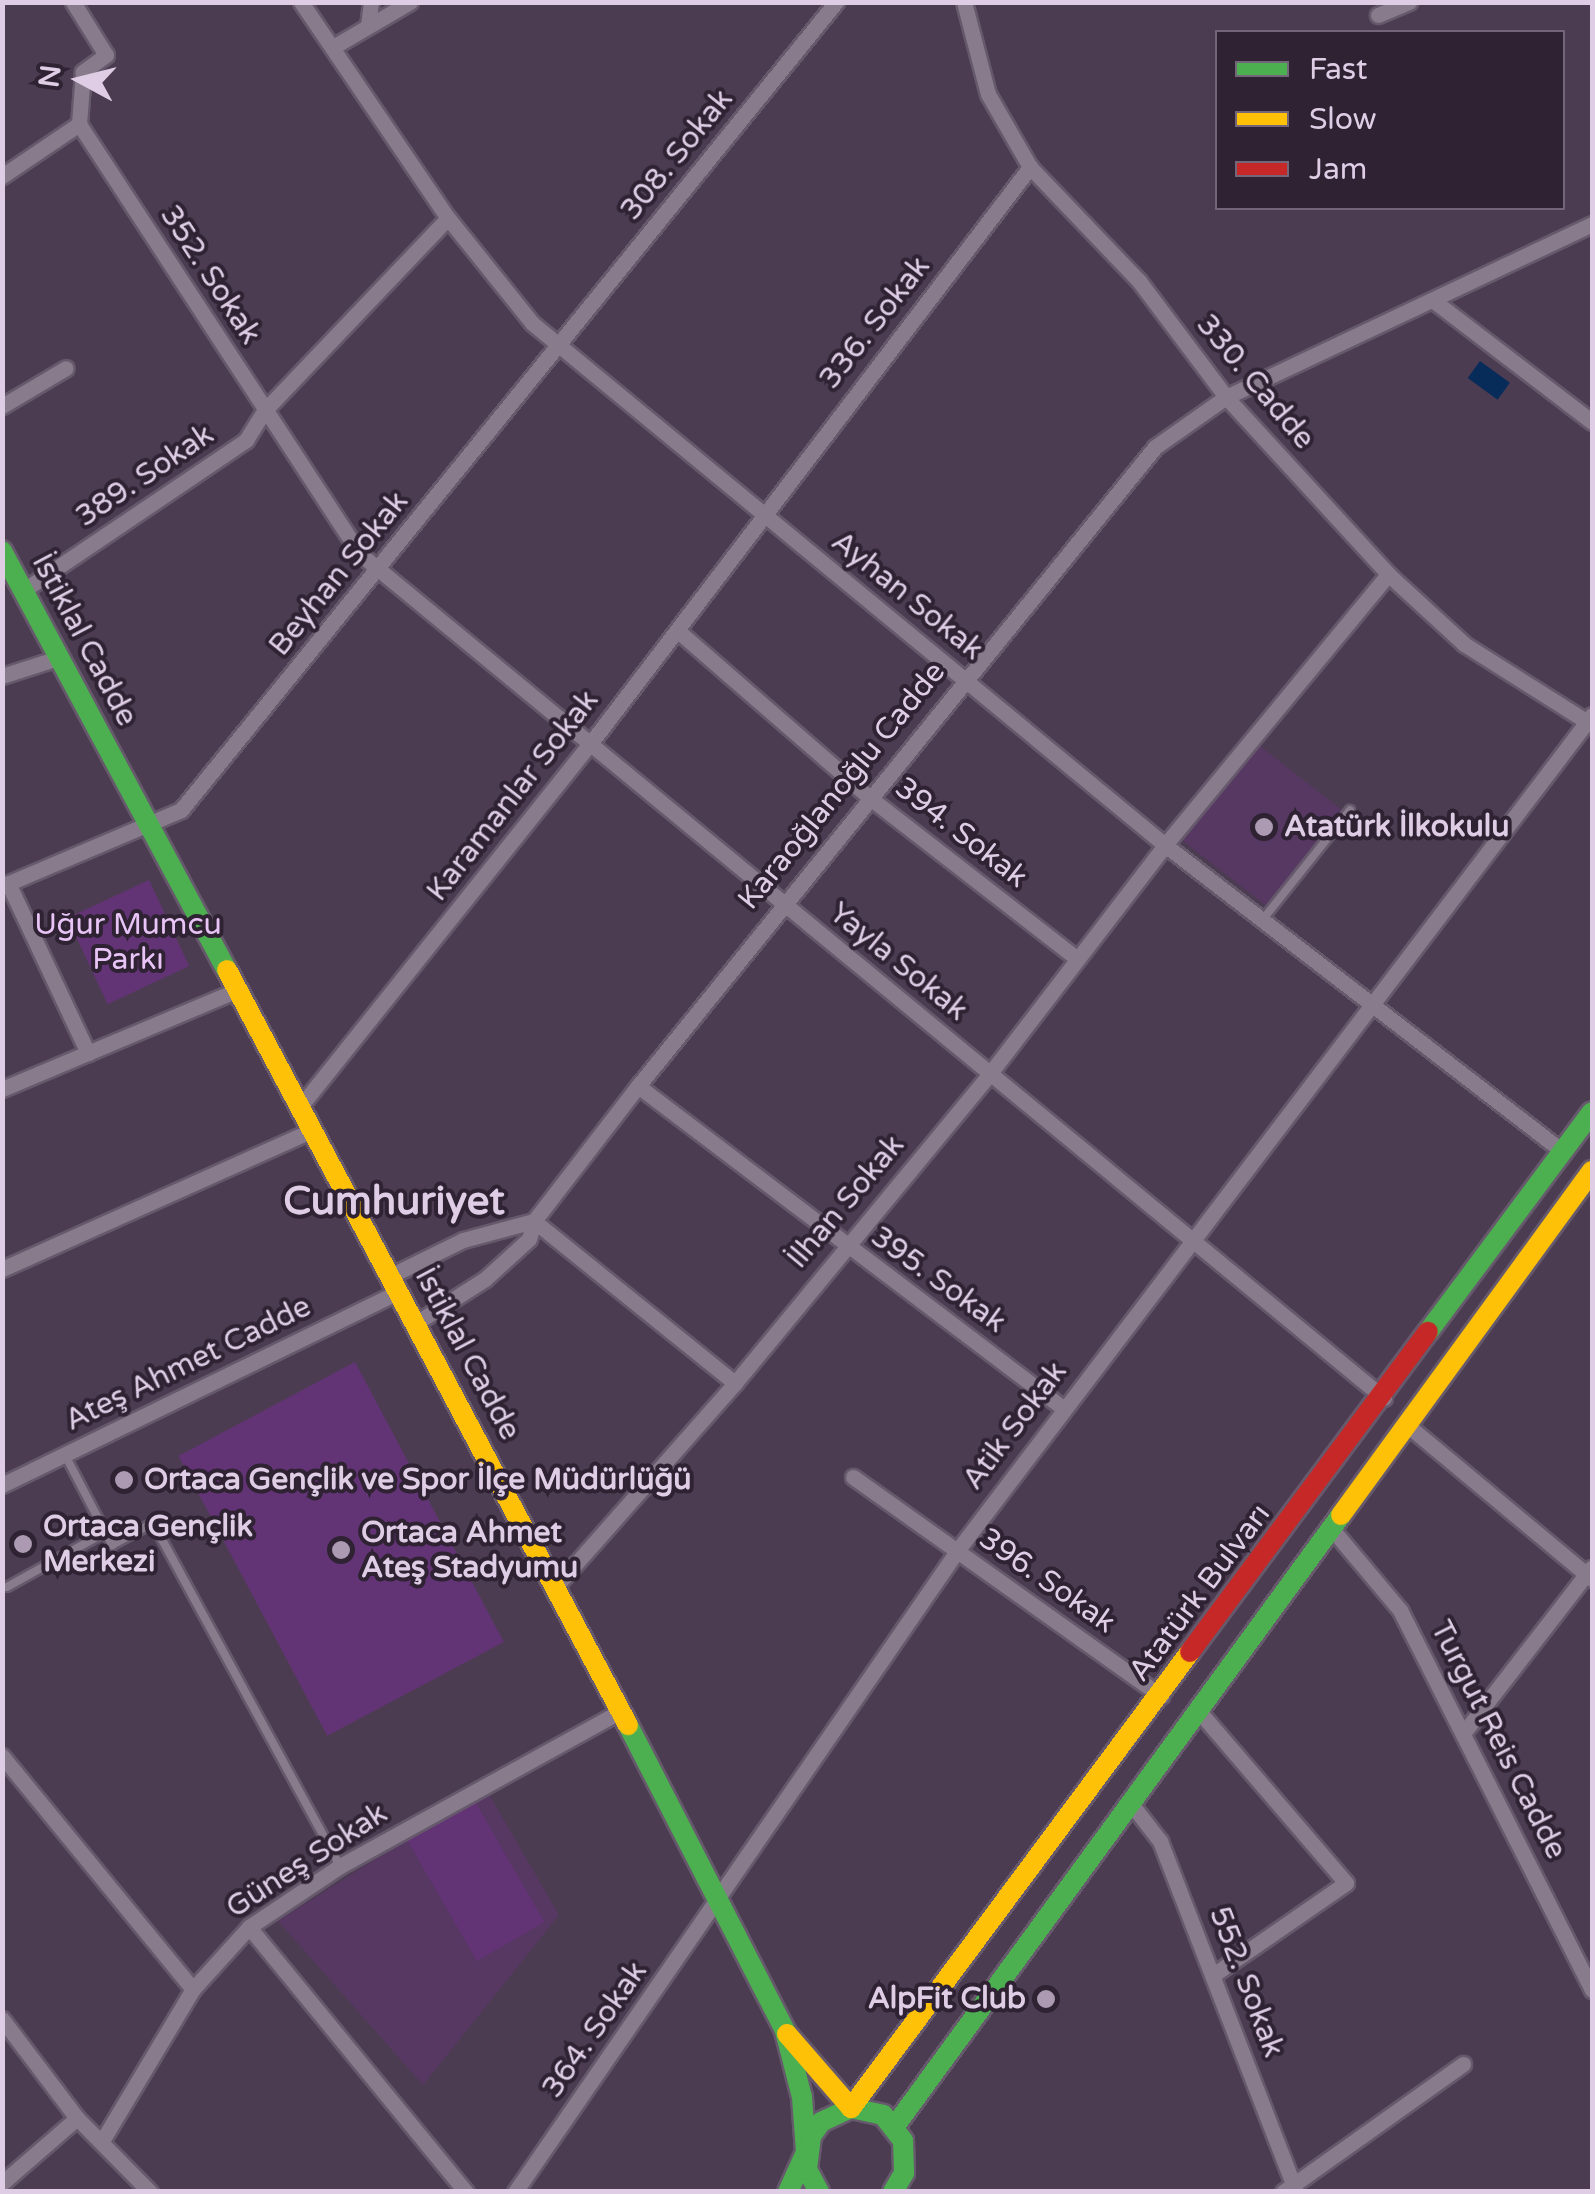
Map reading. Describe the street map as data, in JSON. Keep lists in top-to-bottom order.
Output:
{
  "streets": {
    "main road": ["İstiklal Cadde", "Atatürk Bulvarı"],
    "street": [
      "308. Sokak",
      "352. Sokak",
      "336. Sokak",
      "330. Cadde",
      "389. Sokak",
      "Beyhan Sokak",
      "Ayhan Sokak",
      "Karaoğlanoğlu Cadde",
      "Karamanlar Sokak",
      "394. Sokak",
      "Yayla Sokak",
      "İlhan Sokak",
      "395. Sokak",
      "Ateş Ahmet Cadde",
      "Atik Sokak",
      "396. Sokak",
      "Turgut Reis Cadde",
      "Güneş Sokak",
      "552. Sokak",
      "364. Sokak"
    ]
  },
  "crossings": [
    ["308. Sokak", "Beyhan Sokak"],
    ["308. Sokak", "Ayhan Sokak"],
    ["352. Sokak", "389. Sokak"],
    ["352. Sokak", "Beyhan Sokak"],
    ["352. Sokak", "Yayla Sokak"],
    ["336. Sokak", "330. Cadde"],
    ["336. Sokak", "Ayhan Sokak"],
    ["336. Sokak", "Karamanlar Sokak"],
    ["330. Cadde", "Karaoğlanoğlu Cadde"],
    ["330. Cadde", "İlhan Sokak"],
    ["330. Cadde", "Atik Sokak"],
    ["389. Sokak", "Ayhan Sokak"],
    ["389. Sokak", "İstiklal Cadde"],
    ["Beyhan Sokak", "Ayhan Sokak"],
    ["Beyhan Sokak", "İstiklal Cadde"],
    ["Beyhan Sokak", "Yayla Sokak"],
    ["Ayhan Sokak", "Karaoğlanoğlu Cadde"],
    ["Ayhan Sokak", "Karamanlar Sokak"],
    ["Ayhan Sokak", "İlhan Sokak"],
    ["Ayhan Sokak", "Atik Sokak"],
    ["Ayhan Sokak", "Atatürk Bulvarı"],
    ["İstiklal Cadde", "Karaoğlanoğlu Cadde"],
    ["İstiklal Cadde", "Karamanlar Sokak"],
    ["İstiklal Cadde", "İlhan Sokak"],
    ["İstiklal Cadde", "Ateş Ahmet Cadde"],
    ["İstiklal Cadde", "Atik Sokak"],
    ["İstiklal Cadde", "Güneş Sokak"],
    ["İstiklal Cadde", "364. Sokak"],
    ["Karaoğlanoğlu Cadde", "394. Sokak"],
    ["Karaoğlanoğlu Cadde", "Yayla Sokak"],
    ["Karaoğlanoğlu Cadde", "395. Sokak"],
    ["Karamanlar Sokak", "394. Sokak"],
    ["Karamanlar Sokak", "Yayla Sokak"],
    ["394. Sokak", "İlhan Sokak"],
    ["Yayla Sokak", "İlhan Sokak"],
    ["Yayla Sokak", "Atik Sokak"],
    ["Yayla Sokak", "Atatürk Bulvarı"],
    ["İlhan Sokak", "395. Sokak"],
    ["395. Sokak", "Atik Sokak"],
    ["Atik Sokak", "396. Sokak"],
    ["Atik Sokak", "364. Sokak"],
    ["396. Sokak", "Atatürk Bulvarı"]
  ],
  "districts": ["Cumhuriyet"],
  "parks": ["Uğur Mumcu Parkı"],
  "places": [
    "Atatürk İlkokulu",
    "Ortaca Gençlik ve Spor İlçe Müdürlüğü",
    "Ortaca Gençlik Merkezi",
    "Ortaca Ahmet Ateş Stadyumu",
    "AlpFit Club"
  ],
  "legend": ["Fast", "Slow", "Jam"],
  "north": "left"
}
